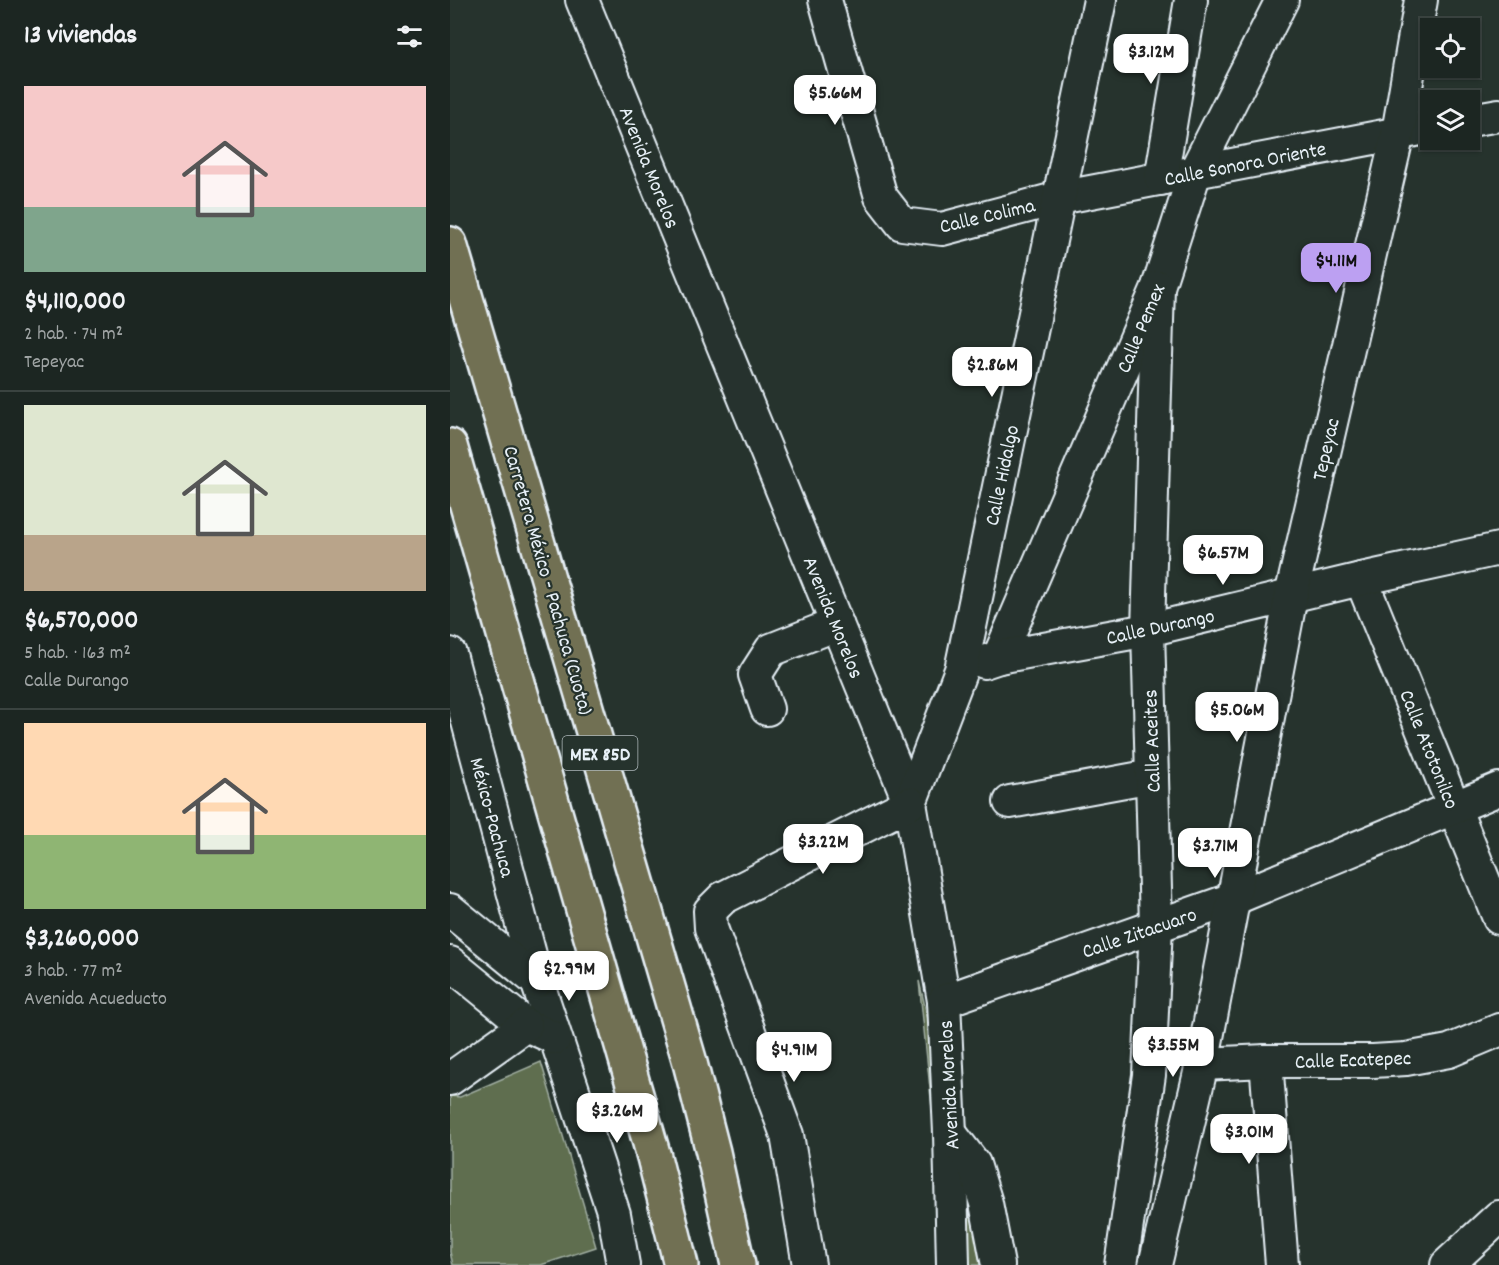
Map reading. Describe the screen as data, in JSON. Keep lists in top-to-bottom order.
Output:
{
  "streets": {
    "highway": ["Carretera México - Pachuca (Cuota)", "MEX 85D"],
    "street": [
      "Calle Sonora Oriente",
      "Avenida Morelos",
      "Calle Colima",
      "Calle Pemex",
      "Tepeyac",
      "Calle Hidalgo",
      "Calle Durango",
      "Calle Aceites",
      "Calle Atotonilco",
      "México-Pachuca",
      "Calle Zitacuaro",
      "Calle Ecatepec"
    ]
  },
  "crossings": [
    ["Calle Sonora Oriente", "Calle Colima"],
    ["Calle Sonora Oriente", "Calle Pemex"],
    ["Calle Sonora Oriente", "Tepeyac"],
    ["Calle Sonora Oriente", "Calle Hidalgo"],
    ["Avenida Morelos", "Calle Hidalgo"],
    ["Avenida Morelos", "Calle Zitacuaro"],
    ["Calle Colima", "Calle Hidalgo"],
    ["Calle Pemex", "Calle Durango"],
    ["Calle Pemex", "Calle Aceites"],
    ["Tepeyac", "Calle Durango"],
    ["Tepeyac", "Calle Zitacuaro"],
    ["Tepeyac", "Calle Ecatepec"],
    ["Calle Hidalgo", "Calle Durango"],
    ["Calle Durango", "Calle Aceites"],
    ["Calle Durango", "Calle Atotonilco"],
    ["Calle Aceites", "Calle Zitacuaro"],
    ["Calle Atotonilco", "Calle Zitacuaro"]
  ],
  "page": {
    "heading": "13 viviendas",
    "price": [
      "$3.12M",
      "$5.66M",
      "$4.11M",
      "$2.86M",
      "$6.57M",
      "$5.06M",
      "$3.22M",
      "$3.71M",
      "$2.99M",
      "$3.55M",
      "$4.91M",
      "$3.26M",
      "$3.01M"
    ],
    "list": [
      {
        "name": "$4,110,000",
        "note": "2 hab. · 74 m² · Tepeyac"
      },
      {
        "name": "$6,570,000",
        "note": "5 hab. · 163 m² · Calle Durango"
      },
      {
        "name": "$3,260,000",
        "note": "3 hab. · 77 m² · Avenida Acueducto"
      }
    ]
  }
}
